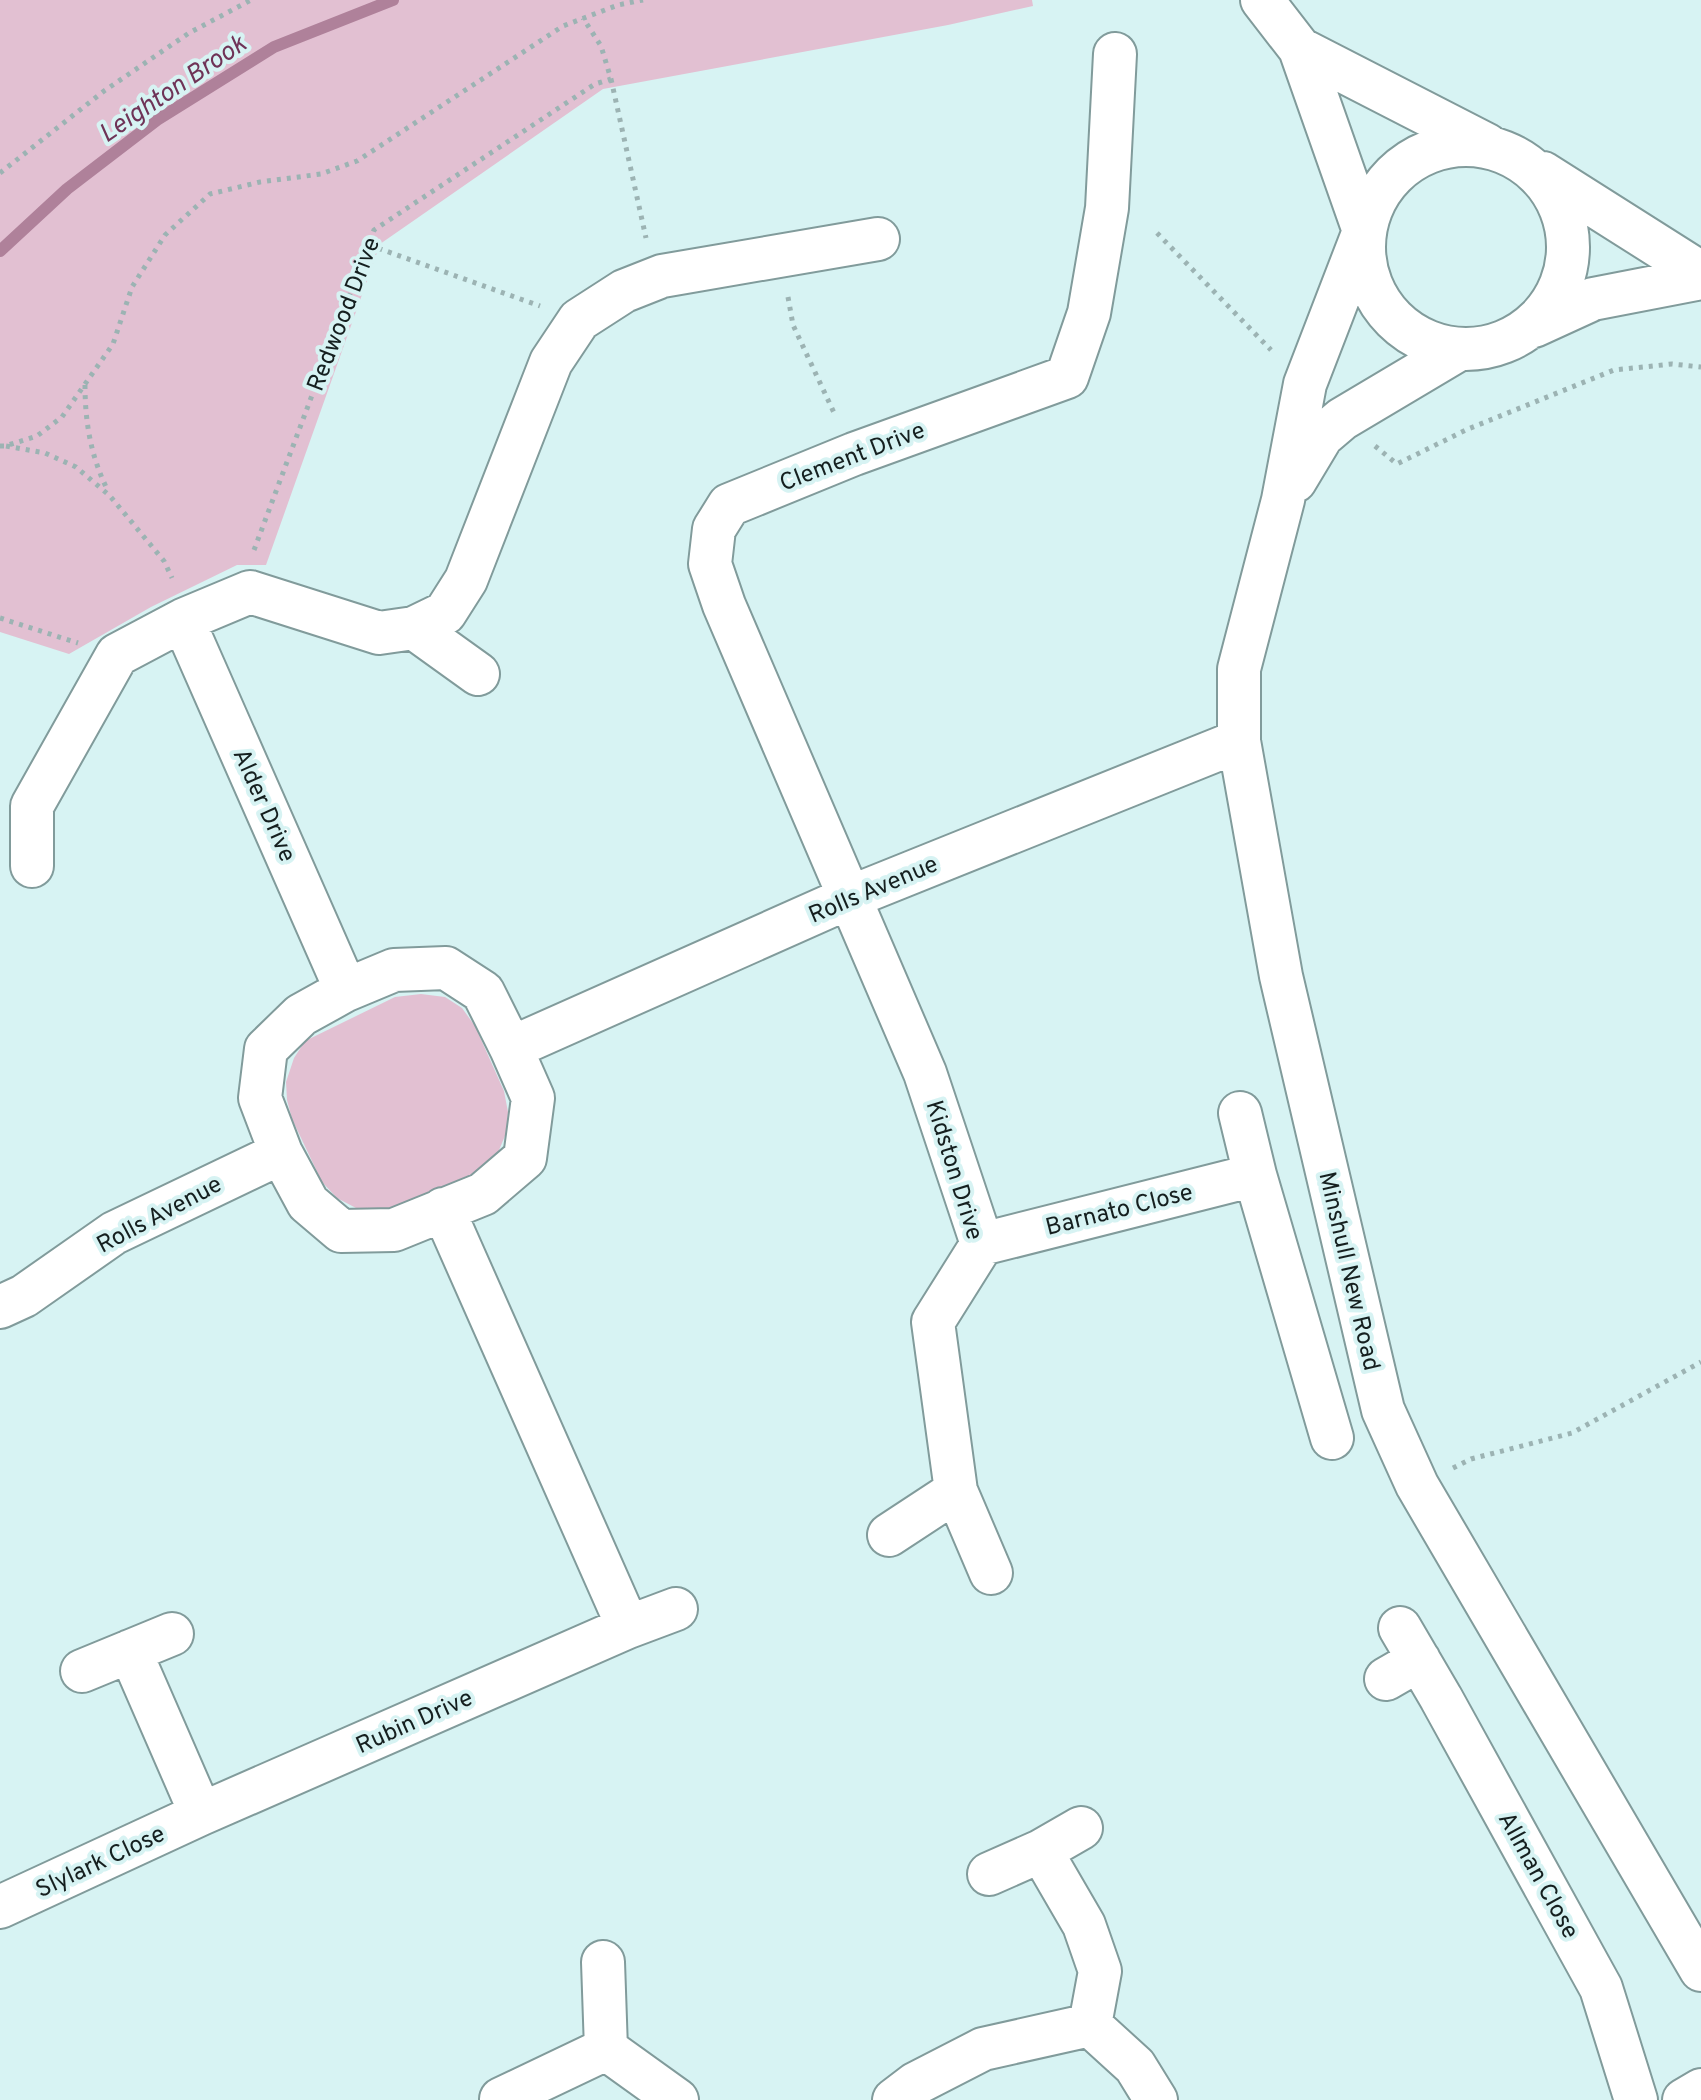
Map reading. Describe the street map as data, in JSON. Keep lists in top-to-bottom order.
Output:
{
  "streets": {
    "street": [
      "Clement Drive",
      "Alder Drive",
      "Rolls Avenue",
      "Kidston Drive",
      "Barnato Close",
      "Minshull New Road",
      "Rubin Drive",
      "Slylark Close",
      "Allman Close"
    ],
    "path": ["Redwood Drive"]
  },
  "crossings": [
    ["Clement Drive", "Rolls Avenue"],
    ["Clement Drive", "Kidston Drive"],
    ["Alder Drive", "Rolls Avenue"],
    ["Rolls Avenue", "Kidston Drive"],
    ["Rolls Avenue", "Minshull New Road"],
    ["Kidston Drive", "Barnato Close"],
    ["Rubin Drive", "Slylark Close"]
  ],
  "water": ["Leighton Brook"]
}
